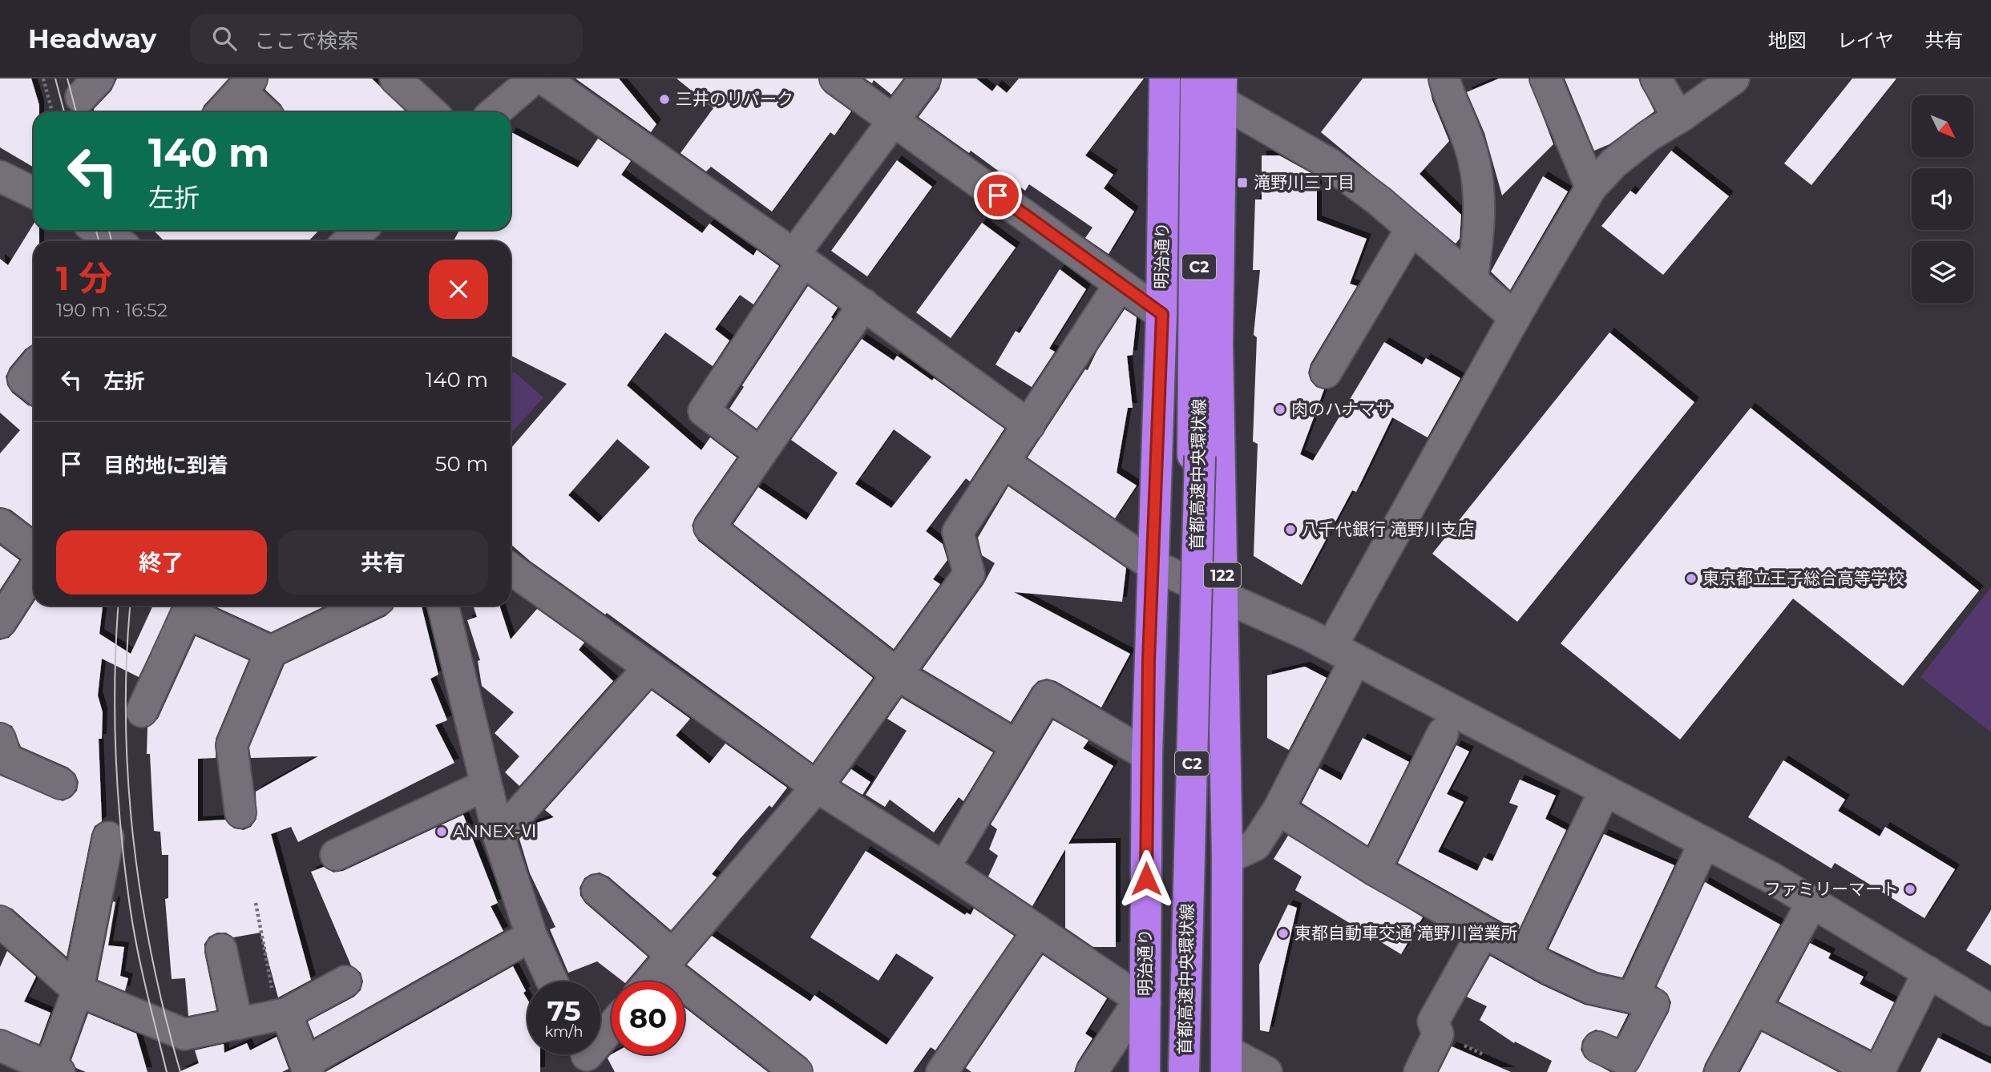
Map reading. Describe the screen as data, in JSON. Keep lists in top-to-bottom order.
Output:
{
  "streets": {
    "highway": [
      "明治通り",
      "C2",
      "首都高速中央環状線",
      "122"
    ]
  },
  "places": {
    "other": [
      "三井のリパーク",
      "肉のハナマサ",
      "八千代銀行 滝野川支店",
      "東京都立王子総合高等学校",
      "ANNEX-Ⅵ",
      "ファミリーマート",
      "東都自動車交通 滝野川営業所"
    ],
    "transit": ["滝野川三丁目"]
  },
  "north": "bottom right",
  "page": {
    "header": "Headway",
    "search": "ここで検索",
    "nav": ["地図", "レイヤ", "共有"],
    "turn": ["140 m", "左折"],
    "heading": ["1 分", "190 m · 16:52"],
    "list": [
      {
        "name": "左折",
        "value": "140 m"
      },
      {
        "name": "目的地に到着",
        "value": "50 m"
      }
    ],
    "buttons": ["終了", "共有"],
    "speed": "75 km/h",
    "limit": "80"
  }
}
